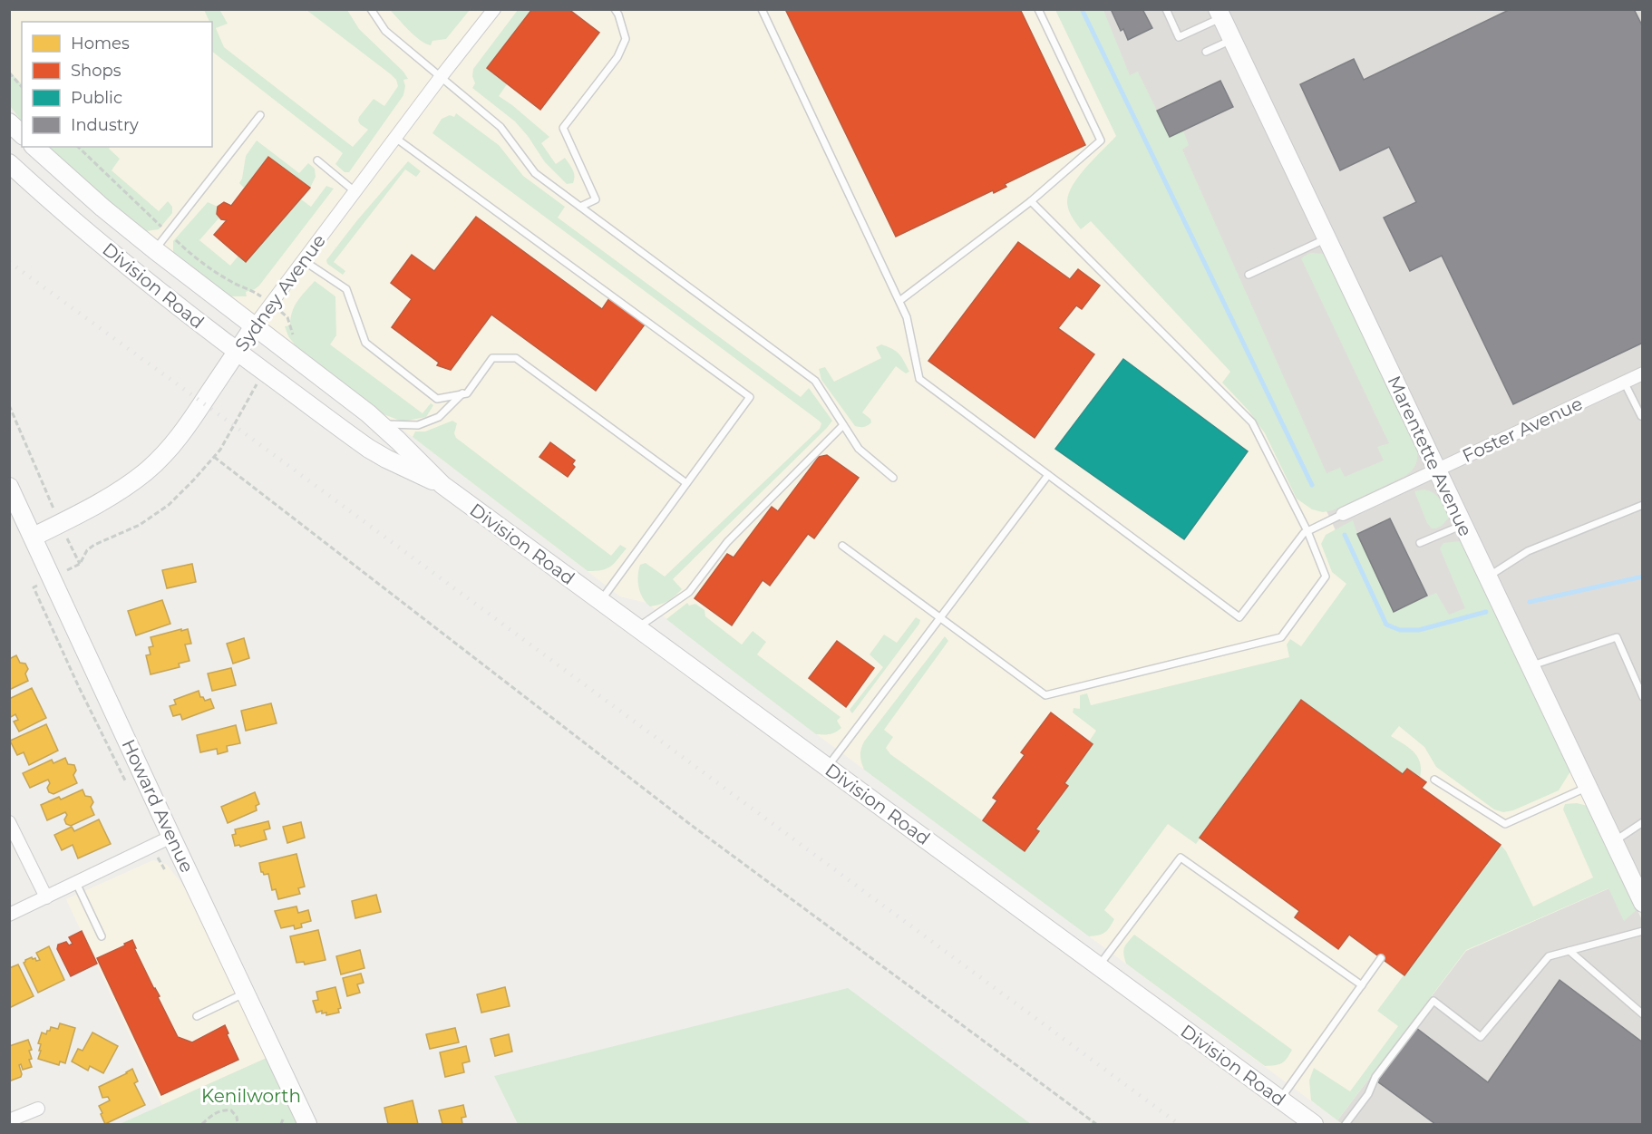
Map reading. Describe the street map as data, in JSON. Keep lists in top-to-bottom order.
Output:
{
  "streets": {
    "main road": [
      "Division Road",
      "Sydney Avenue",
      "Marentette Avenue",
      "Howard Avenue"
    ],
    "street": ["Foster Avenue"]
  },
  "crossings": [
    ["Division Road", "Sydney Avenue"],
    ["Sydney Avenue", "Howard Avenue"],
    ["Foster Avenue", "Marentette Avenue"]
  ],
  "parks": ["Kenilworth"],
  "legend": [
    "Homes",
    "Shops",
    "Public",
    "Industry"
  ]
}
